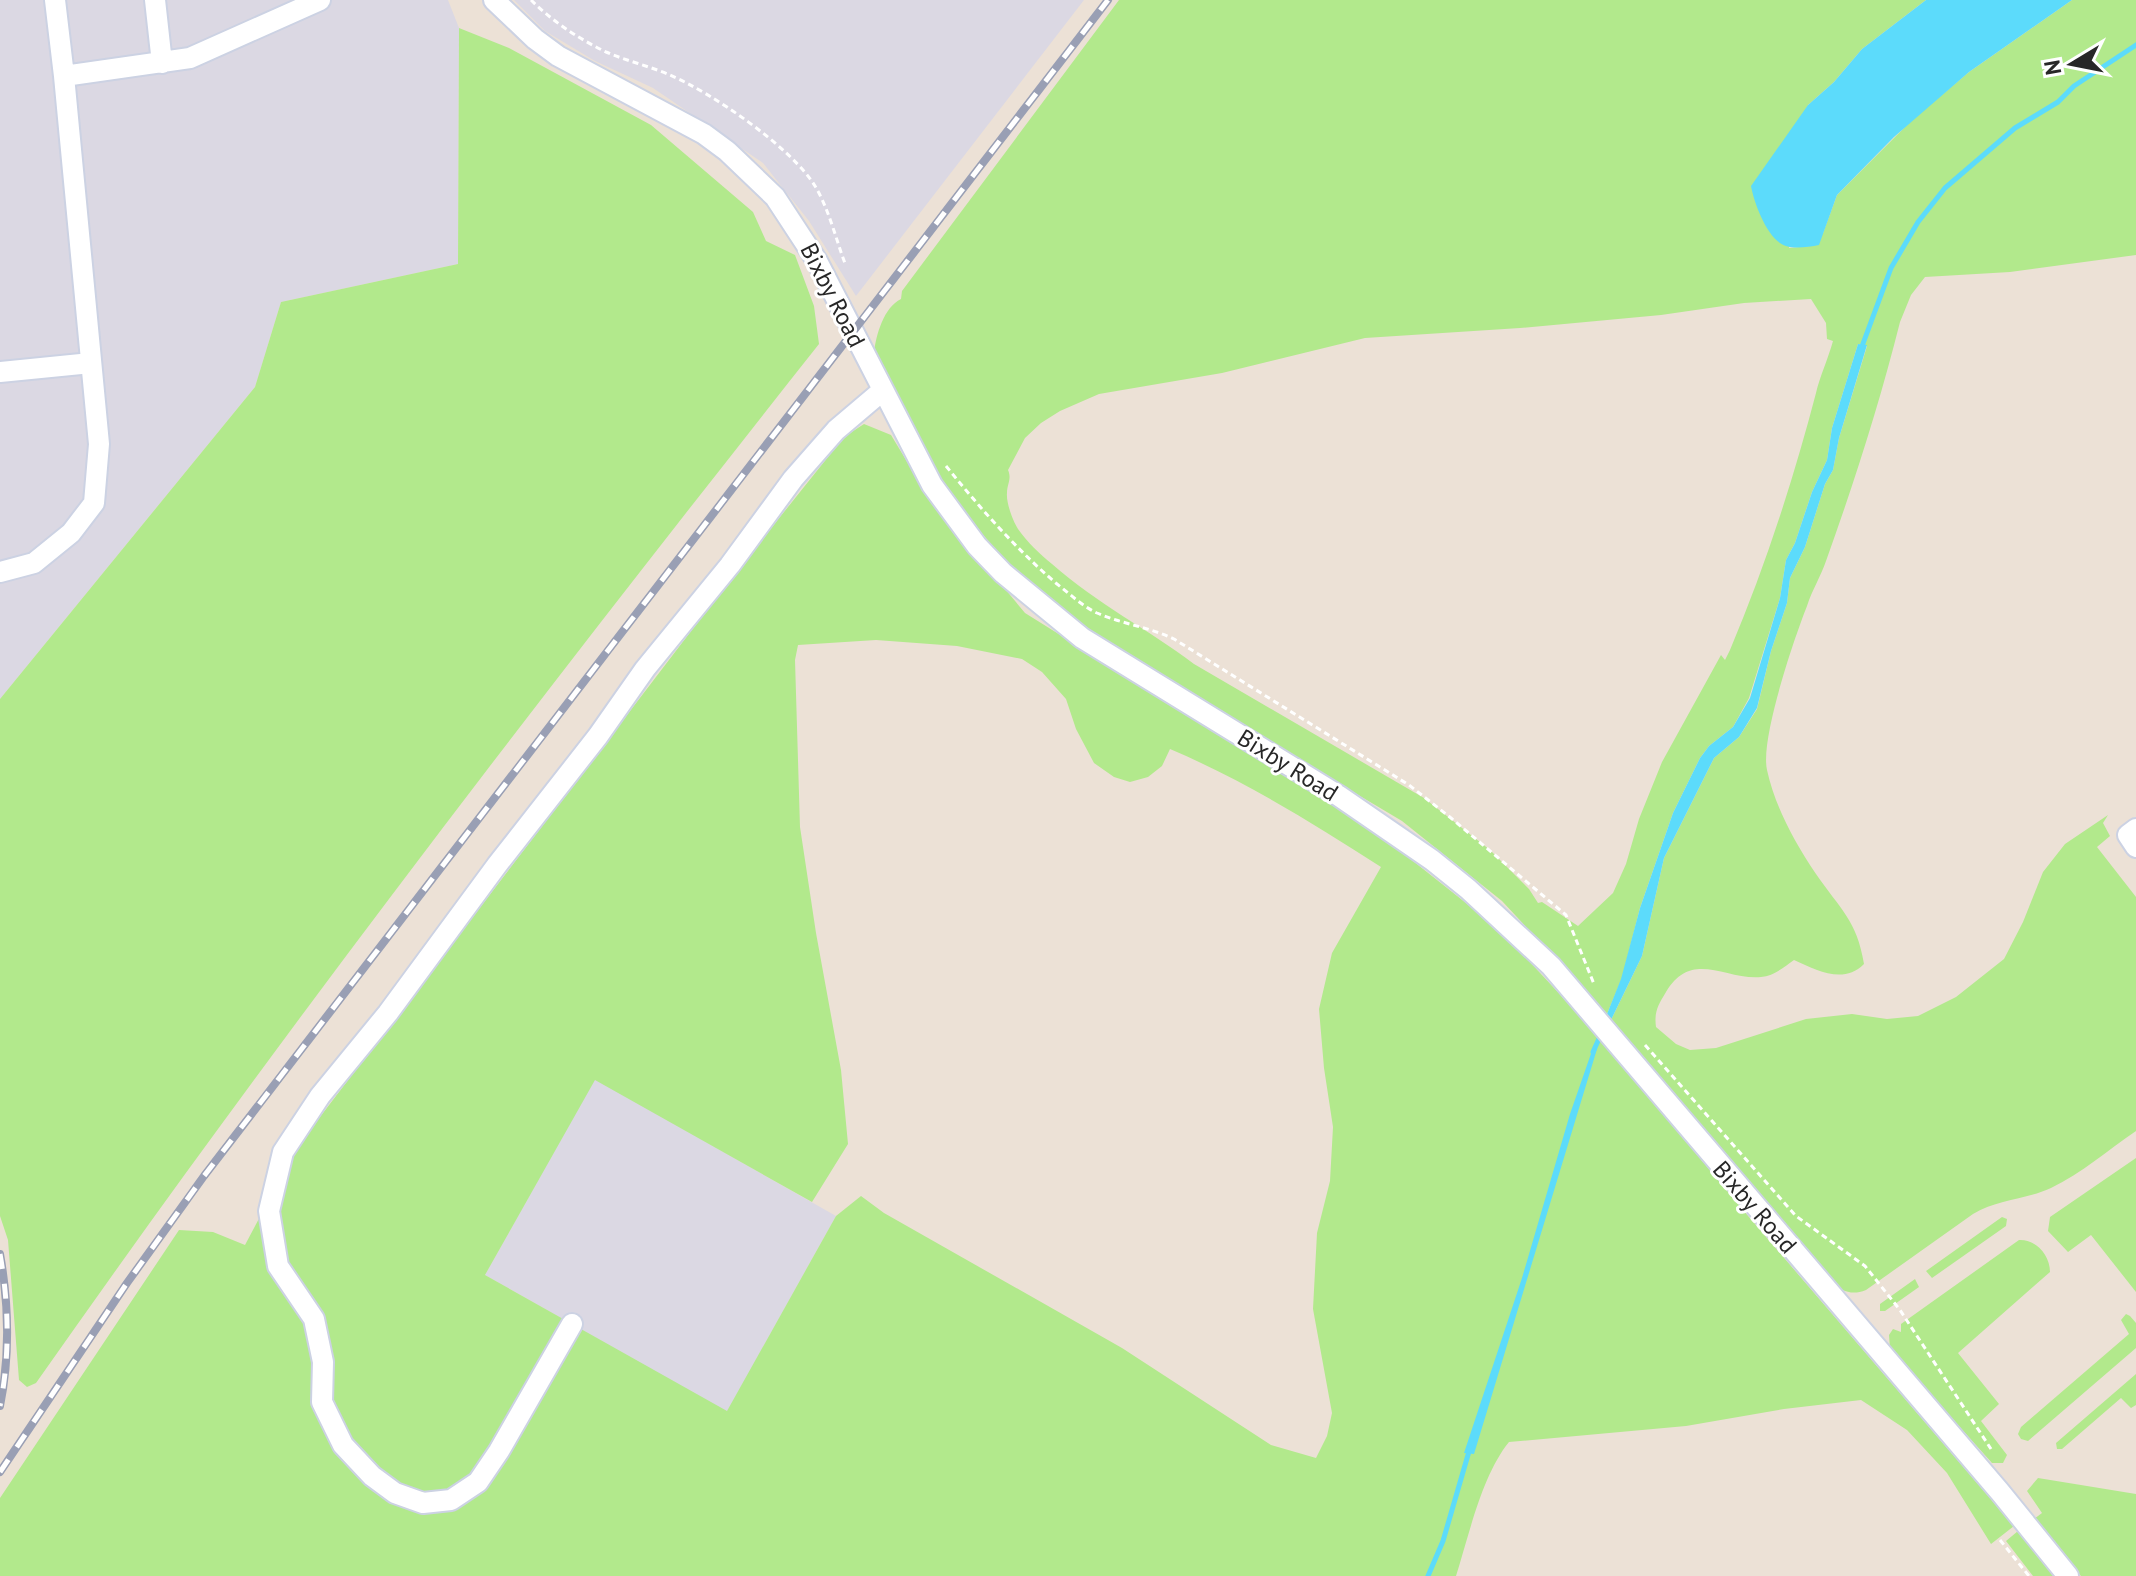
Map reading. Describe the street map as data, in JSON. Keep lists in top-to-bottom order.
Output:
{
  "streets": {
    "street": ["Bixby Road"]
  },
  "north": "left"
}
